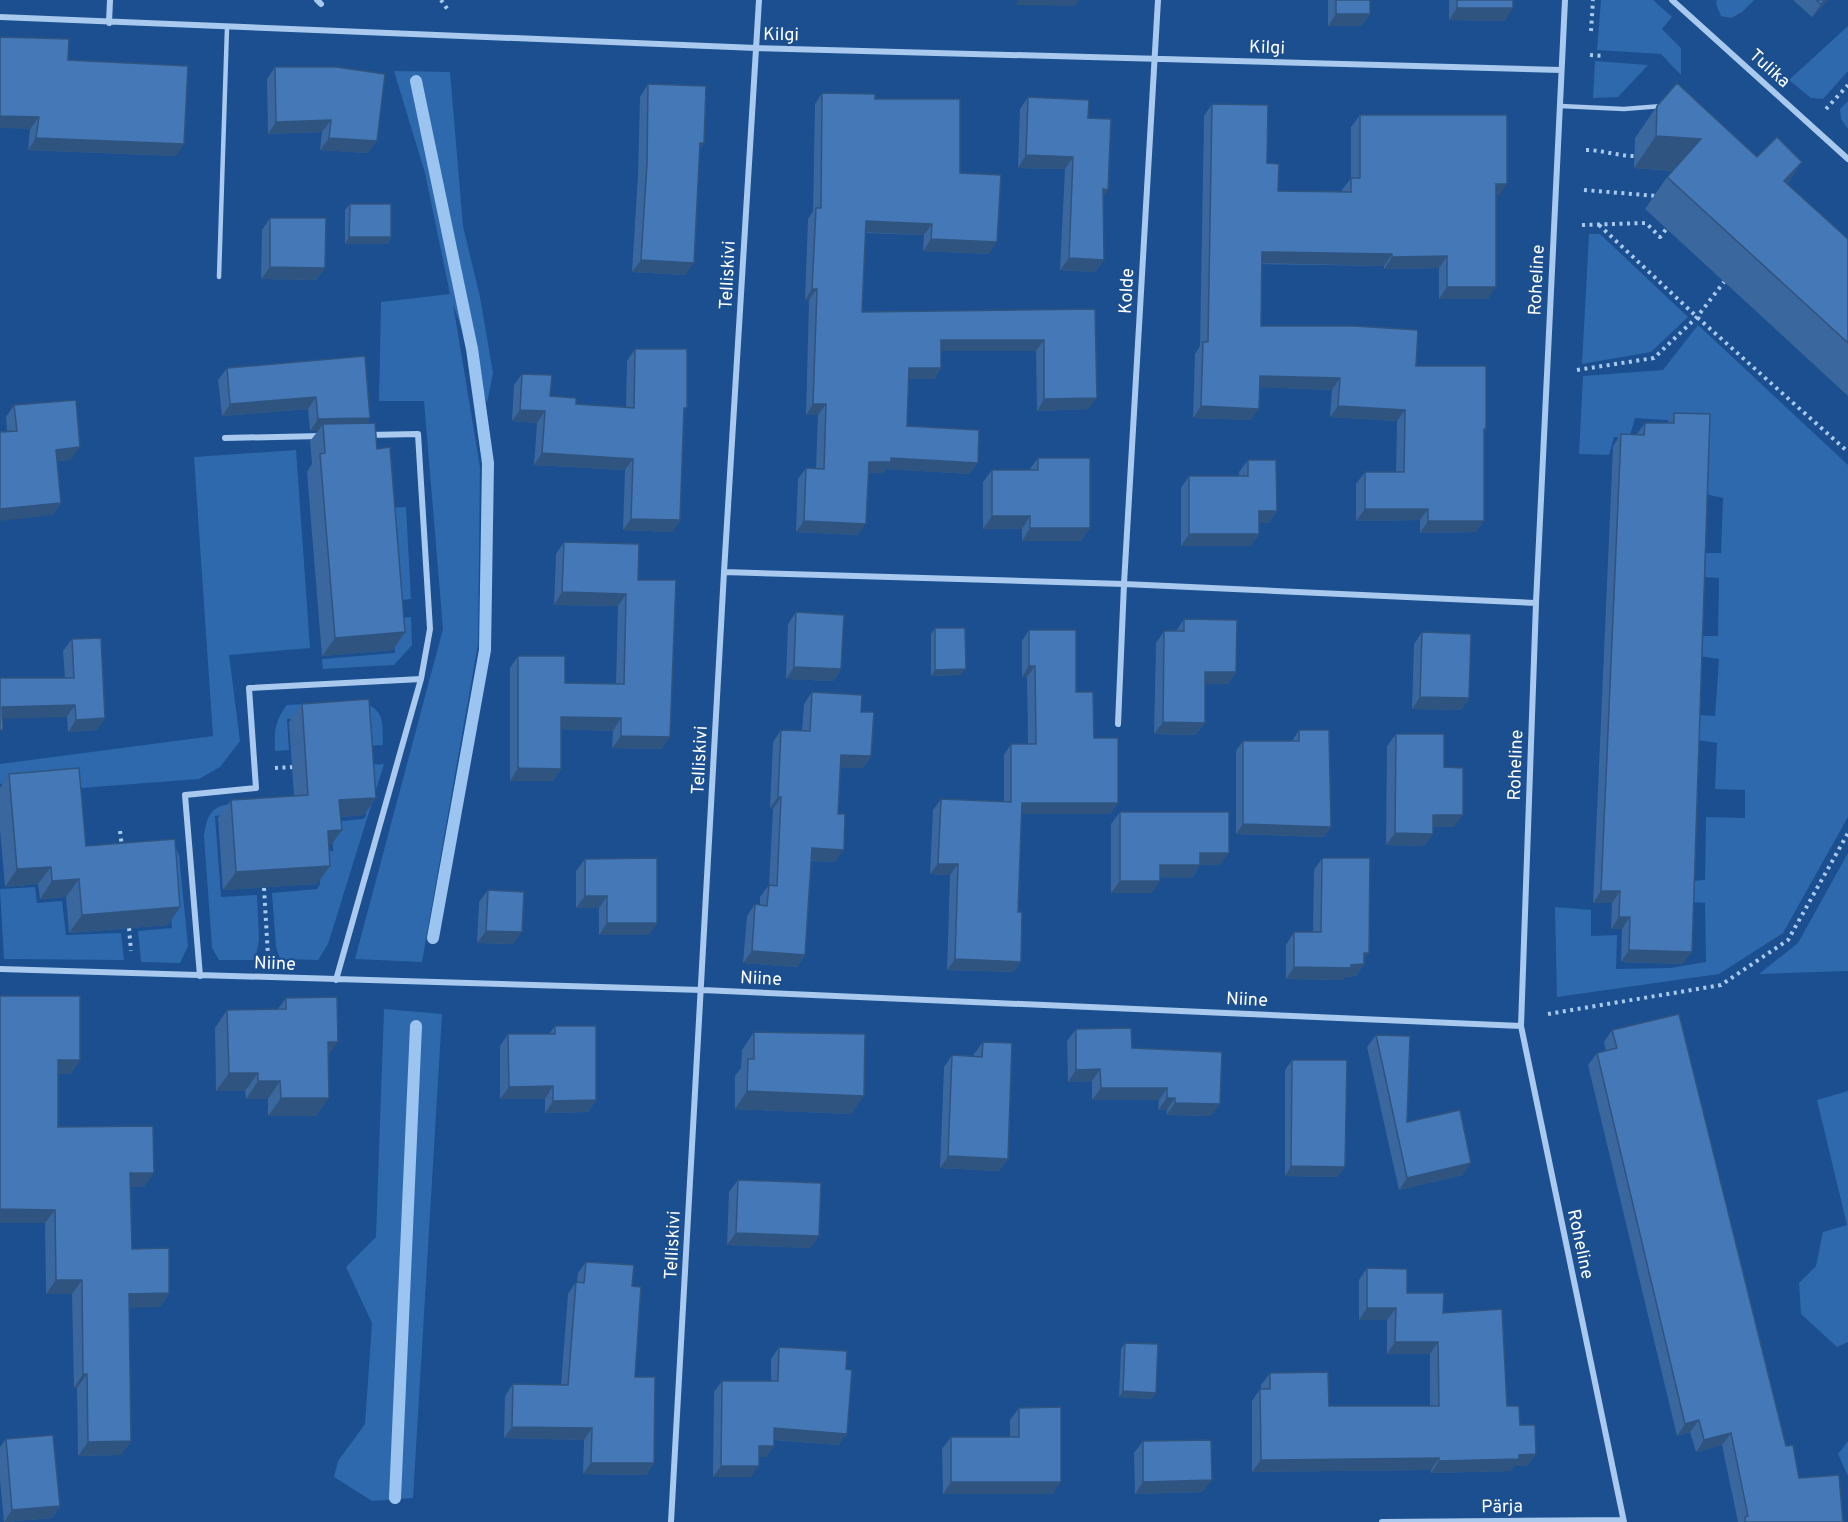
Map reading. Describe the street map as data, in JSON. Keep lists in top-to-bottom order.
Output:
{
  "streets": {
    "street": [
      "Kilgi",
      "Tulika",
      "Telliskivi",
      "Roheline",
      "Kolde",
      "Niine",
      "Pärja"
    ]
  },
  "crossings": [
    ["Kilgi", "Telliskivi"],
    ["Kilgi", "Roheline"],
    ["Kilgi", "Kolde"],
    ["Telliskivi", "Niine"],
    ["Roheline", "Niine"],
    ["Roheline", "Pärja"]
  ]
}
